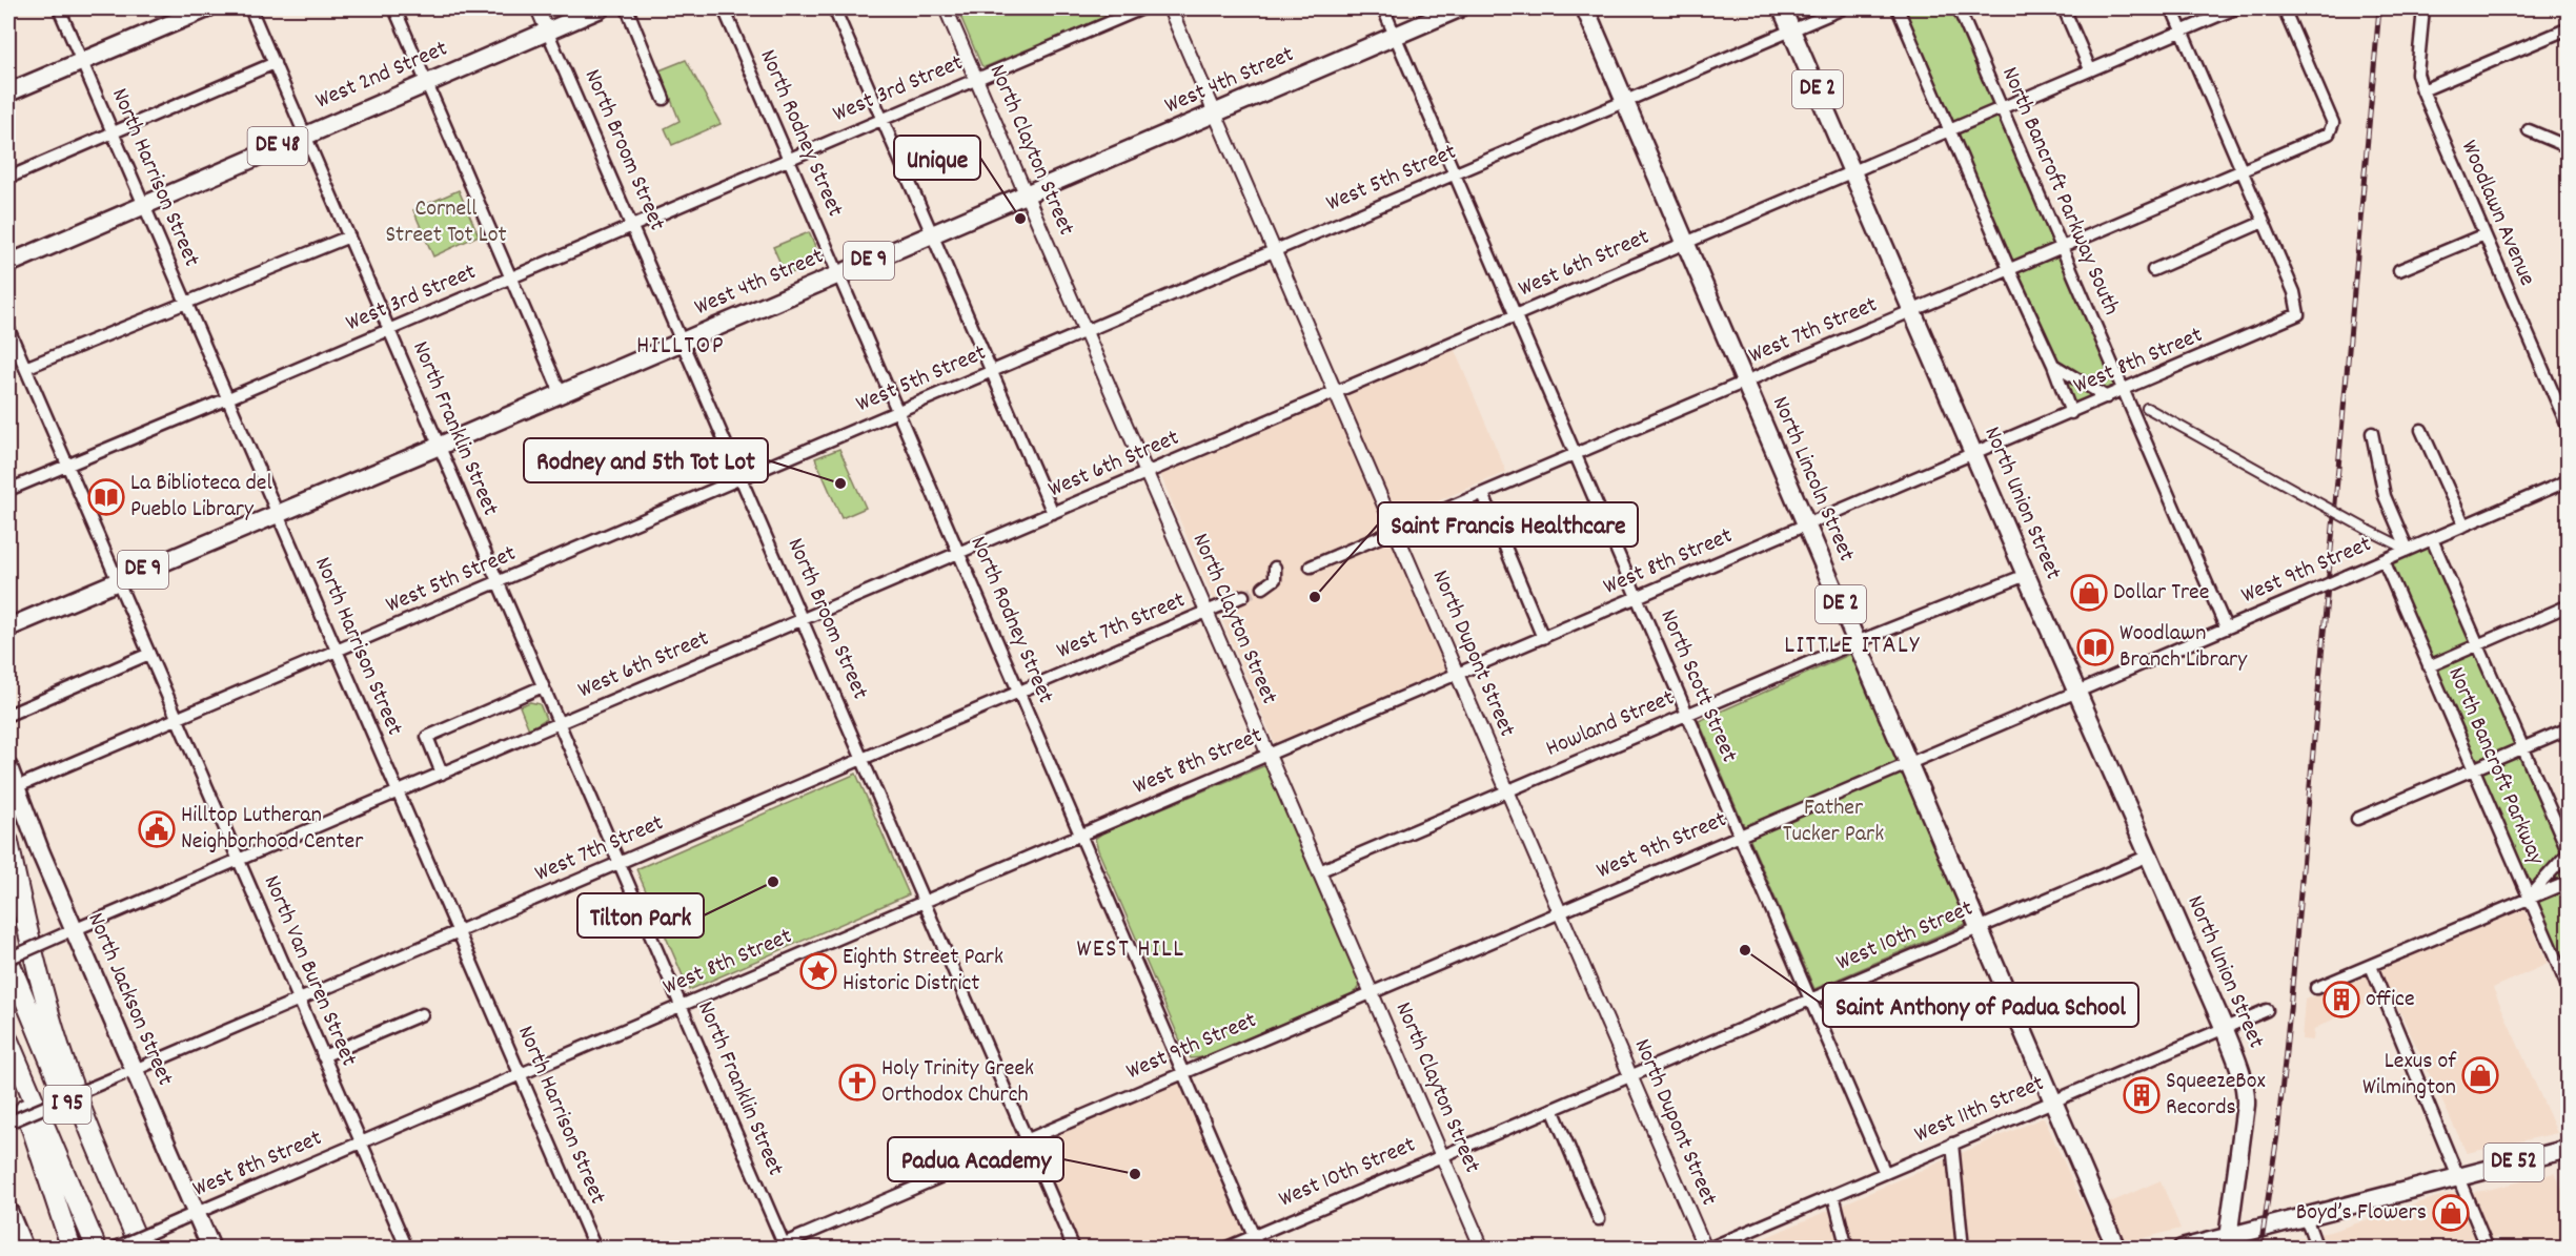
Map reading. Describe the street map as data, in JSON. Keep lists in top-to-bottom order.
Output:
{
  "streets": {
    "highway": ["I 95"],
    "main road": [
      "West 2nd Street",
      "West 4th Street",
      "DE 2",
      "DE 48",
      "DE 9",
      "North Lincoln Street",
      "North Union Street",
      "North Jackson Street",
      "DE 52"
    ],
    "street": [
      "West 3rd Street",
      "North Rodney Street",
      "North Broom Street",
      "North Clayton Street",
      "North Harrison Street",
      "West 5th Street",
      "North Bancroft Parkway South",
      "Woodlawn Avenue",
      "West 6th Street",
      "West 7th Street",
      "West 8th Street",
      "North Franklin Street",
      "West 9th Street",
      "North Dupont Street",
      "North Scott Street",
      "Howland Street",
      "North Bancroft Parkway",
      "West 10th Street",
      "North Van Buren Street",
      "West 11th Street"
    ]
  },
  "crossings": [
    ["West 2nd Street", "North Broom Street"],
    ["West 2nd Street", "North Harrison Street"],
    ["West 2nd Street", "North Franklin Street"],
    ["West 4th Street", "North Rodney Street"],
    ["West 4th Street", "North Broom Street"],
    ["West 4th Street", "North Clayton Street"],
    ["West 4th Street", "North Harrison Street"],
    ["West 4th Street", "North Franklin Street"],
    ["West 4th Street", "North Dupont Street"],
    ["West 4th Street", "North Scott Street"],
    ["West 4th Street", "North Van Buren Street"],
    ["West 3rd Street", "North Rodney Street"],
    ["West 3rd Street", "North Broom Street"],
    ["West 3rd Street", "North Clayton Street"],
    ["West 3rd Street", "North Harrison Street"],
    ["West 3rd Street", "North Franklin Street"],
    ["West 3rd Street", "North Van Buren Street"],
    ["North Rodney Street", "West 5th Street"],
    ["North Rodney Street", "West 6th Street"],
    ["North Rodney Street", "West 7th Street"],
    ["North Rodney Street", "West 8th Street"],
    ["North Rodney Street", "West 9th Street"],
    ["North Rodney Street", "West 10th Street"],
    ["North Broom Street", "West 5th Street"],
    ["North Broom Street", "West 6th Street"],
    ["North Broom Street", "West 7th Street"],
    ["North Broom Street", "West 8th Street"],
    ["North Broom Street", "West 9th Street"],
    ["North Clayton Street", "West 5th Street"],
    ["North Clayton Street", "West 6th Street"],
    ["North Clayton Street", "West 7th Street"],
    ["North Clayton Street", "West 8th Street"],
    ["North Clayton Street", "West 9th Street"],
    ["North Clayton Street", "Howland Street"],
    ["North Clayton Street", "West 10th Street"],
    ["North Harrison Street", "West 5th Street"],
    ["North Harrison Street", "West 6th Street"],
    ["North Harrison Street", "West 7th Street"],
    ["North Harrison Street", "West 8th Street"],
    ["West 5th Street", "North Franklin Street"],
    ["West 5th Street", "North Lincoln Street"],
    ["West 5th Street", "North Union Street"],
    ["West 5th Street", "North Dupont Street"],
    ["West 5th Street", "North Scott Street"],
    ["West 5th Street", "North Van Buren Street"],
    ["West 5th Street", "North Jackson Street"],
    ["North Bancroft Parkway South", "West 6th Street"],
    ["North Bancroft Parkway South", "West 7th Street"],
    ["North Bancroft Parkway South", "West 8th Street"],
    ["North Bancroft Parkway South", "West 9th Street"],
    ["West 6th Street", "North Franklin Street"],
    ["West 6th Street", "North Lincoln Street"],
    ["West 6th Street", "North Union Street"],
    ["West 6th Street", "North Dupont Street"],
    ["West 6th Street", "North Scott Street"],
    ["West 6th Street", "North Van Buren Street"],
    ["West 6th Street", "North Jackson Street"],
    ["West 6th Street", "I 95"],
    ["West 7th Street", "North Franklin Street"],
    ["West 7th Street", "North Lincoln Street"],
    ["West 7th Street", "North Union Street"],
    ["West 7th Street", "North Dupont Street"],
    ["West 7th Street", "North Scott Street"],
    ["West 7th Street", "North Van Buren Street"],
    ["West 7th Street", "North Jackson Street"],
    ["West 8th Street", "North Franklin Street"],
    ["West 8th Street", "North Lincoln Street"],
    ["West 8th Street", "North Union Street"],
    ["West 8th Street", "North Dupont Street"],
    ["West 8th Street", "North Scott Street"],
    ["West 8th Street", "North Van Buren Street"],
    ["West 8th Street", "North Jackson Street"],
    ["North Franklin Street", "West 9th Street"],
    ["North Lincoln Street", "West 9th Street"],
    ["North Lincoln Street", "Howland Street"],
    ["North Lincoln Street", "West 10th Street"],
    ["North Lincoln Street", "West 11th Street"],
    ["North Union Street", "West 9th Street"],
    ["North Union Street", "Howland Street"],
    ["North Union Street", "West 10th Street"],
    ["North Union Street", "West 11th Street"],
    ["North Union Street", "DE 52"],
    ["West 9th Street", "North Dupont Street"],
    ["West 9th Street", "North Scott Street"],
    ["West 9th Street", "North Bancroft Parkway"],
    ["North Dupont Street", "Howland Street"],
    ["North Dupont Street", "West 10th Street"],
    ["North Dupont Street", "West 11th Street"],
    ["North Scott Street", "Howland Street"],
    ["North Scott Street", "West 10th Street"],
    ["North Scott Street", "West 11th Street"]
  ],
  "districts": ["HILLTOP", "LITTLE ITALY", "WEST HILL"],
  "parks": ["Cornell Street Tot Lot", "Father Tucker Park"],
  "places": {
    "other": [
      "Unique",
      "Rodney and 5th Tot Lot",
      "Saint Francis Healthcare",
      "Tilton Park",
      "Saint Anthony of Padua School",
      "Padua Academy"
    ],
    "library": ["La Biblioteca del Pueblo Library", "Woodlawn Branch Library"],
    "shop": ["Dollar Tree", "Lexus of Wilmington", "Boyd’s Flowers"],
    "public building": ["Hilltop Lutheran Neighborhood Center"],
    "place": ["Eighth Street Park Historic District"],
    "building": ["office", "SqueezeBox Records"],
    "church": ["Holy Trinity Greek Orthodox Church"]
  }
}
